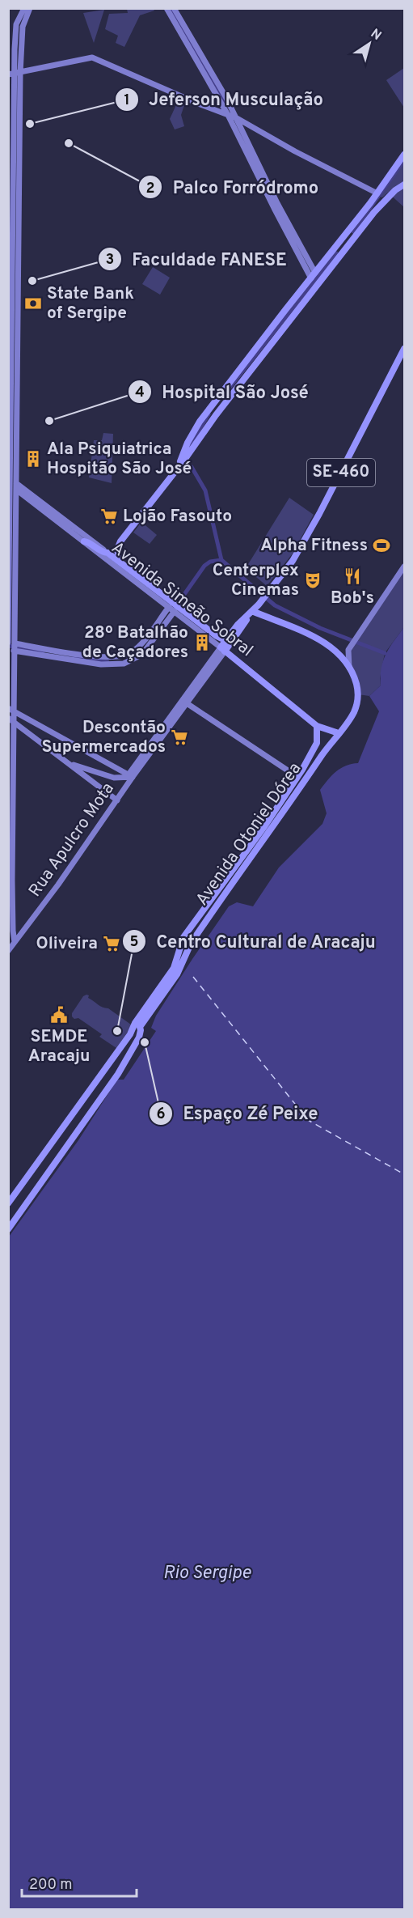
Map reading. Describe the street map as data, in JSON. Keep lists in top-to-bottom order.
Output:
{
  "streets": {
    "main road": [
      "SE-460",
      "Avenida Simeão Sobral",
      "Avenida Otoniel Dórea",
      "Rua Apulcro Mota"
    ]
  },
  "crossings": [
    ["SE-460", "Avenida Simeão Sobral"],
    ["SE-460", "Rua Apulcro Mota"],
    ["Avenida Simeão Sobral", "Avenida Otoniel Dórea"],
    ["Avenida Simeão Sobral", "Rua Apulcro Mota"]
  ],
  "water": ["Rio Sergipe"],
  "places": {
    "other": [
      "Jeferson Musculação",
      "Palco Forródromo",
      "Faculdade FANESE",
      "Hospital São José",
      "Centro Cultural de Aracaju",
      "Espaço Zé Peixe"
    ],
    "bank": ["State Bank of Sergipe"],
    "building": ["Ala Psiquiatrica Hospitão São José", "28º Batalhão de Caçadores"],
    "supermarket": ["Lojão Fasouto", "Descontão Supermercados", "Oliveira"],
    "sports": ["Alpha Fitness"],
    "restaurant": ["Bob's"],
    "theatre": ["Centerplex Cinemas"],
    "public building": ["SEMDE Aracaju"]
  },
  "scale_bar": "200 m",
  "north": "top right"
}
